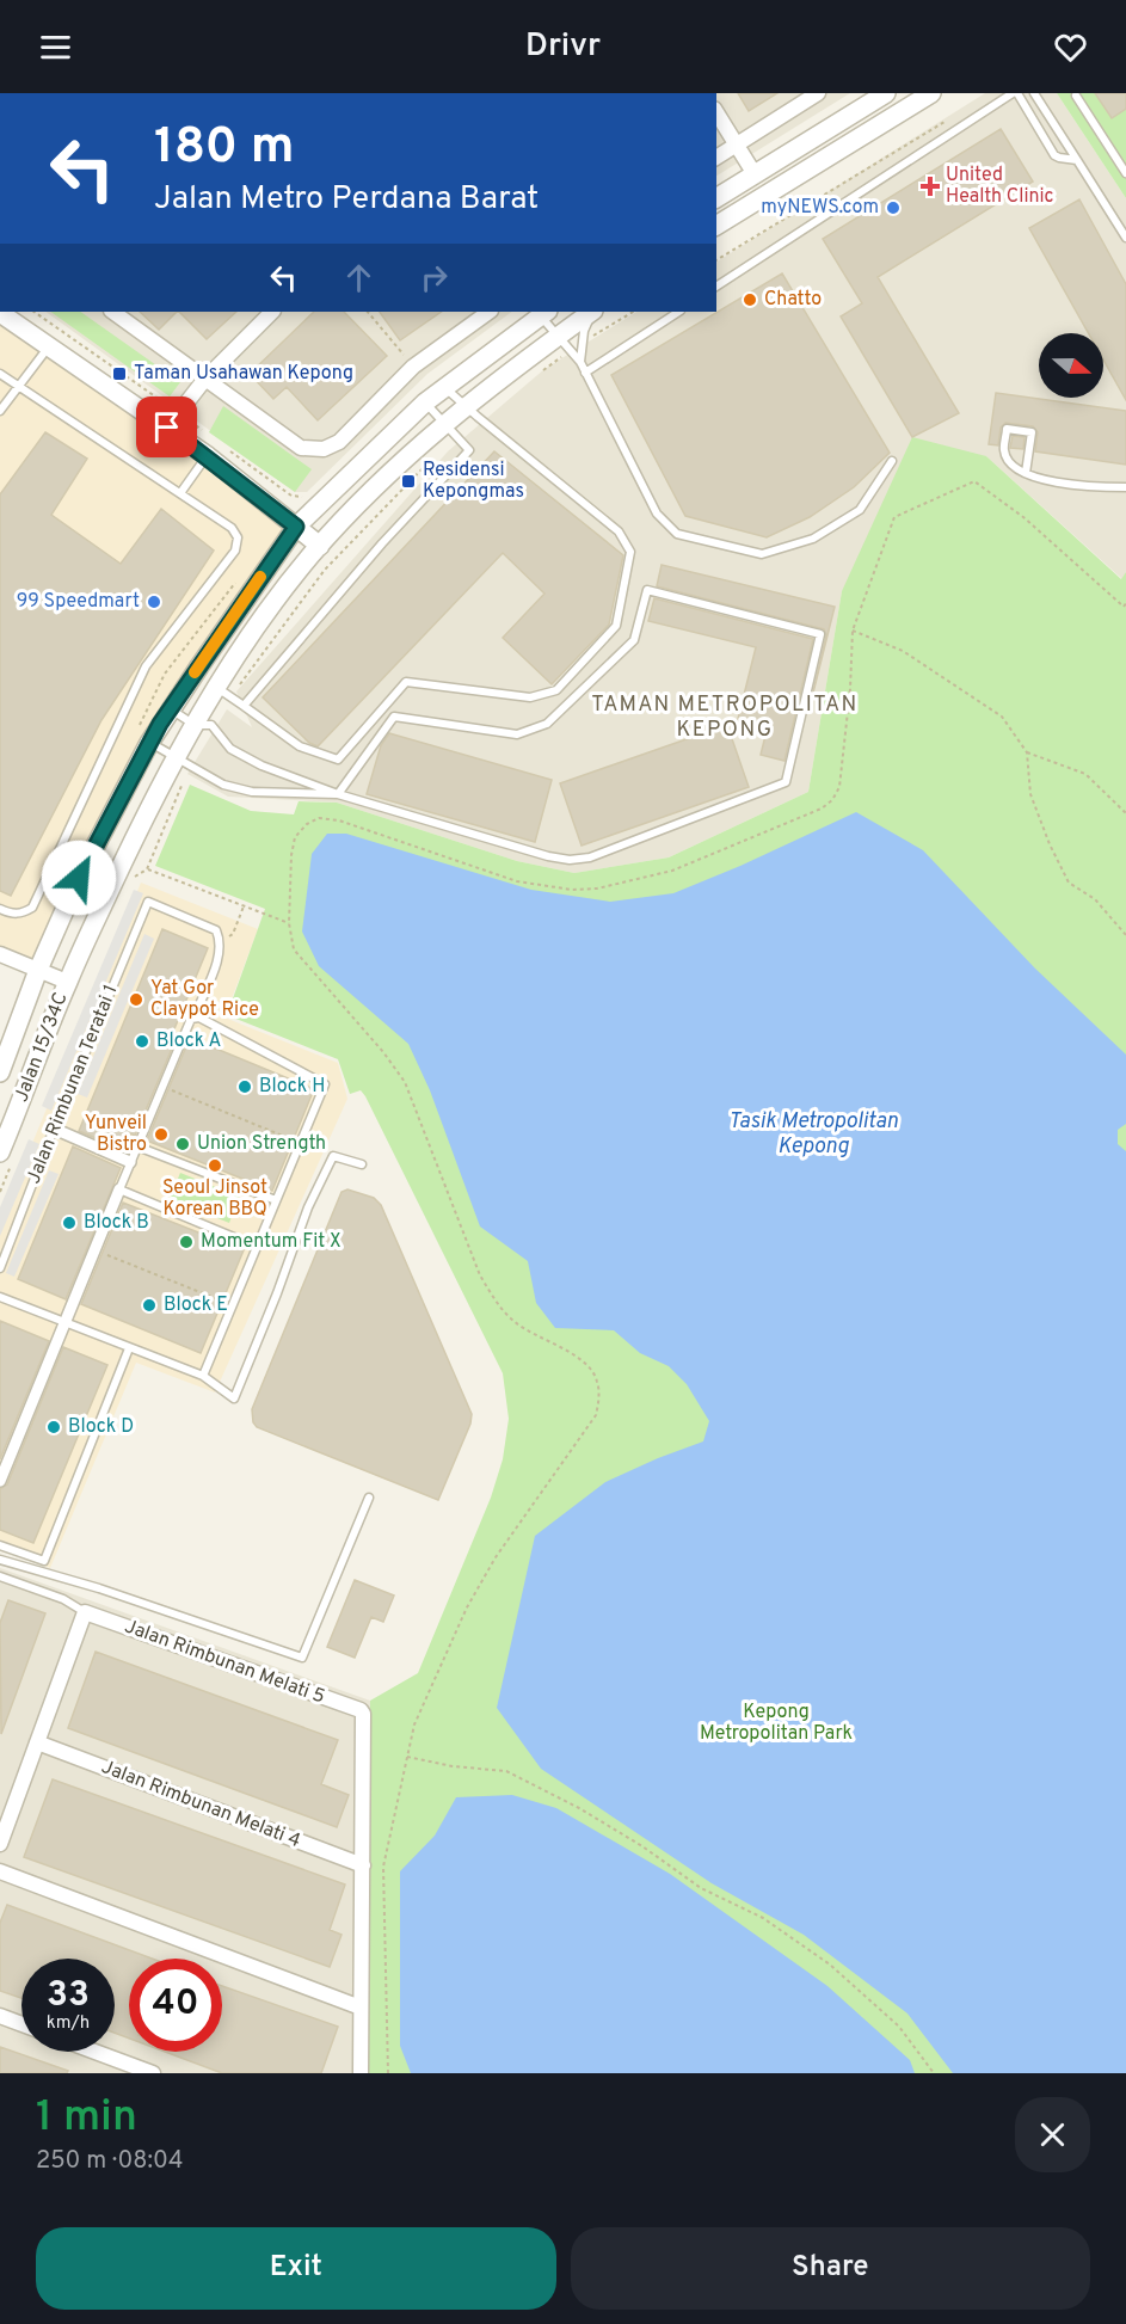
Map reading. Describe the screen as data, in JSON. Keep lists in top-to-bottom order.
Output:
{
  "streets": {
    "street": ["Jalan 15/34C", "Jalan Rimbunan Melati 5", "Jalan Rimbunan Melati 4"],
    "lane": ["Jalan Rimbunan Teratai 1"]
  },
  "crossings": [
    ["Jalan Rimbunan Melati 5", "Jalan Rimbunan Melati 4"]
  ],
  "districts": ["TAMAN METROPOLITAN KEPONG"],
  "water": ["Tasik Metropolitan Kepong"],
  "parks": ["Kepong Metropolitan Park"],
  "places": {
    "health": ["United Health Clinic"],
    "other": [
      "myNEWS.com",
      "Chatto",
      "99 Speedmart",
      "Yat Gor Claypot Rice",
      "Block A",
      "Block H",
      "Yunveil Bistro",
      "Union Strength",
      "Seoul Jinsot Korean BBQ",
      "Block B",
      "Momentum Fit X",
      "Block E",
      "Block D"
    ],
    "transit": ["Taman Usahawan Kepong", "Residensi Kepongmas"]
  },
  "north": "right",
  "page": {
    "header": "Drivr",
    "turn": ["180 m", "Jalan Metro Perdana Barat"],
    "speed": "33 km/h",
    "limit": "40",
    "heading": ["1 min", "250 m · 08:04"],
    "buttons": ["Exit", "Share"]
  }
}
